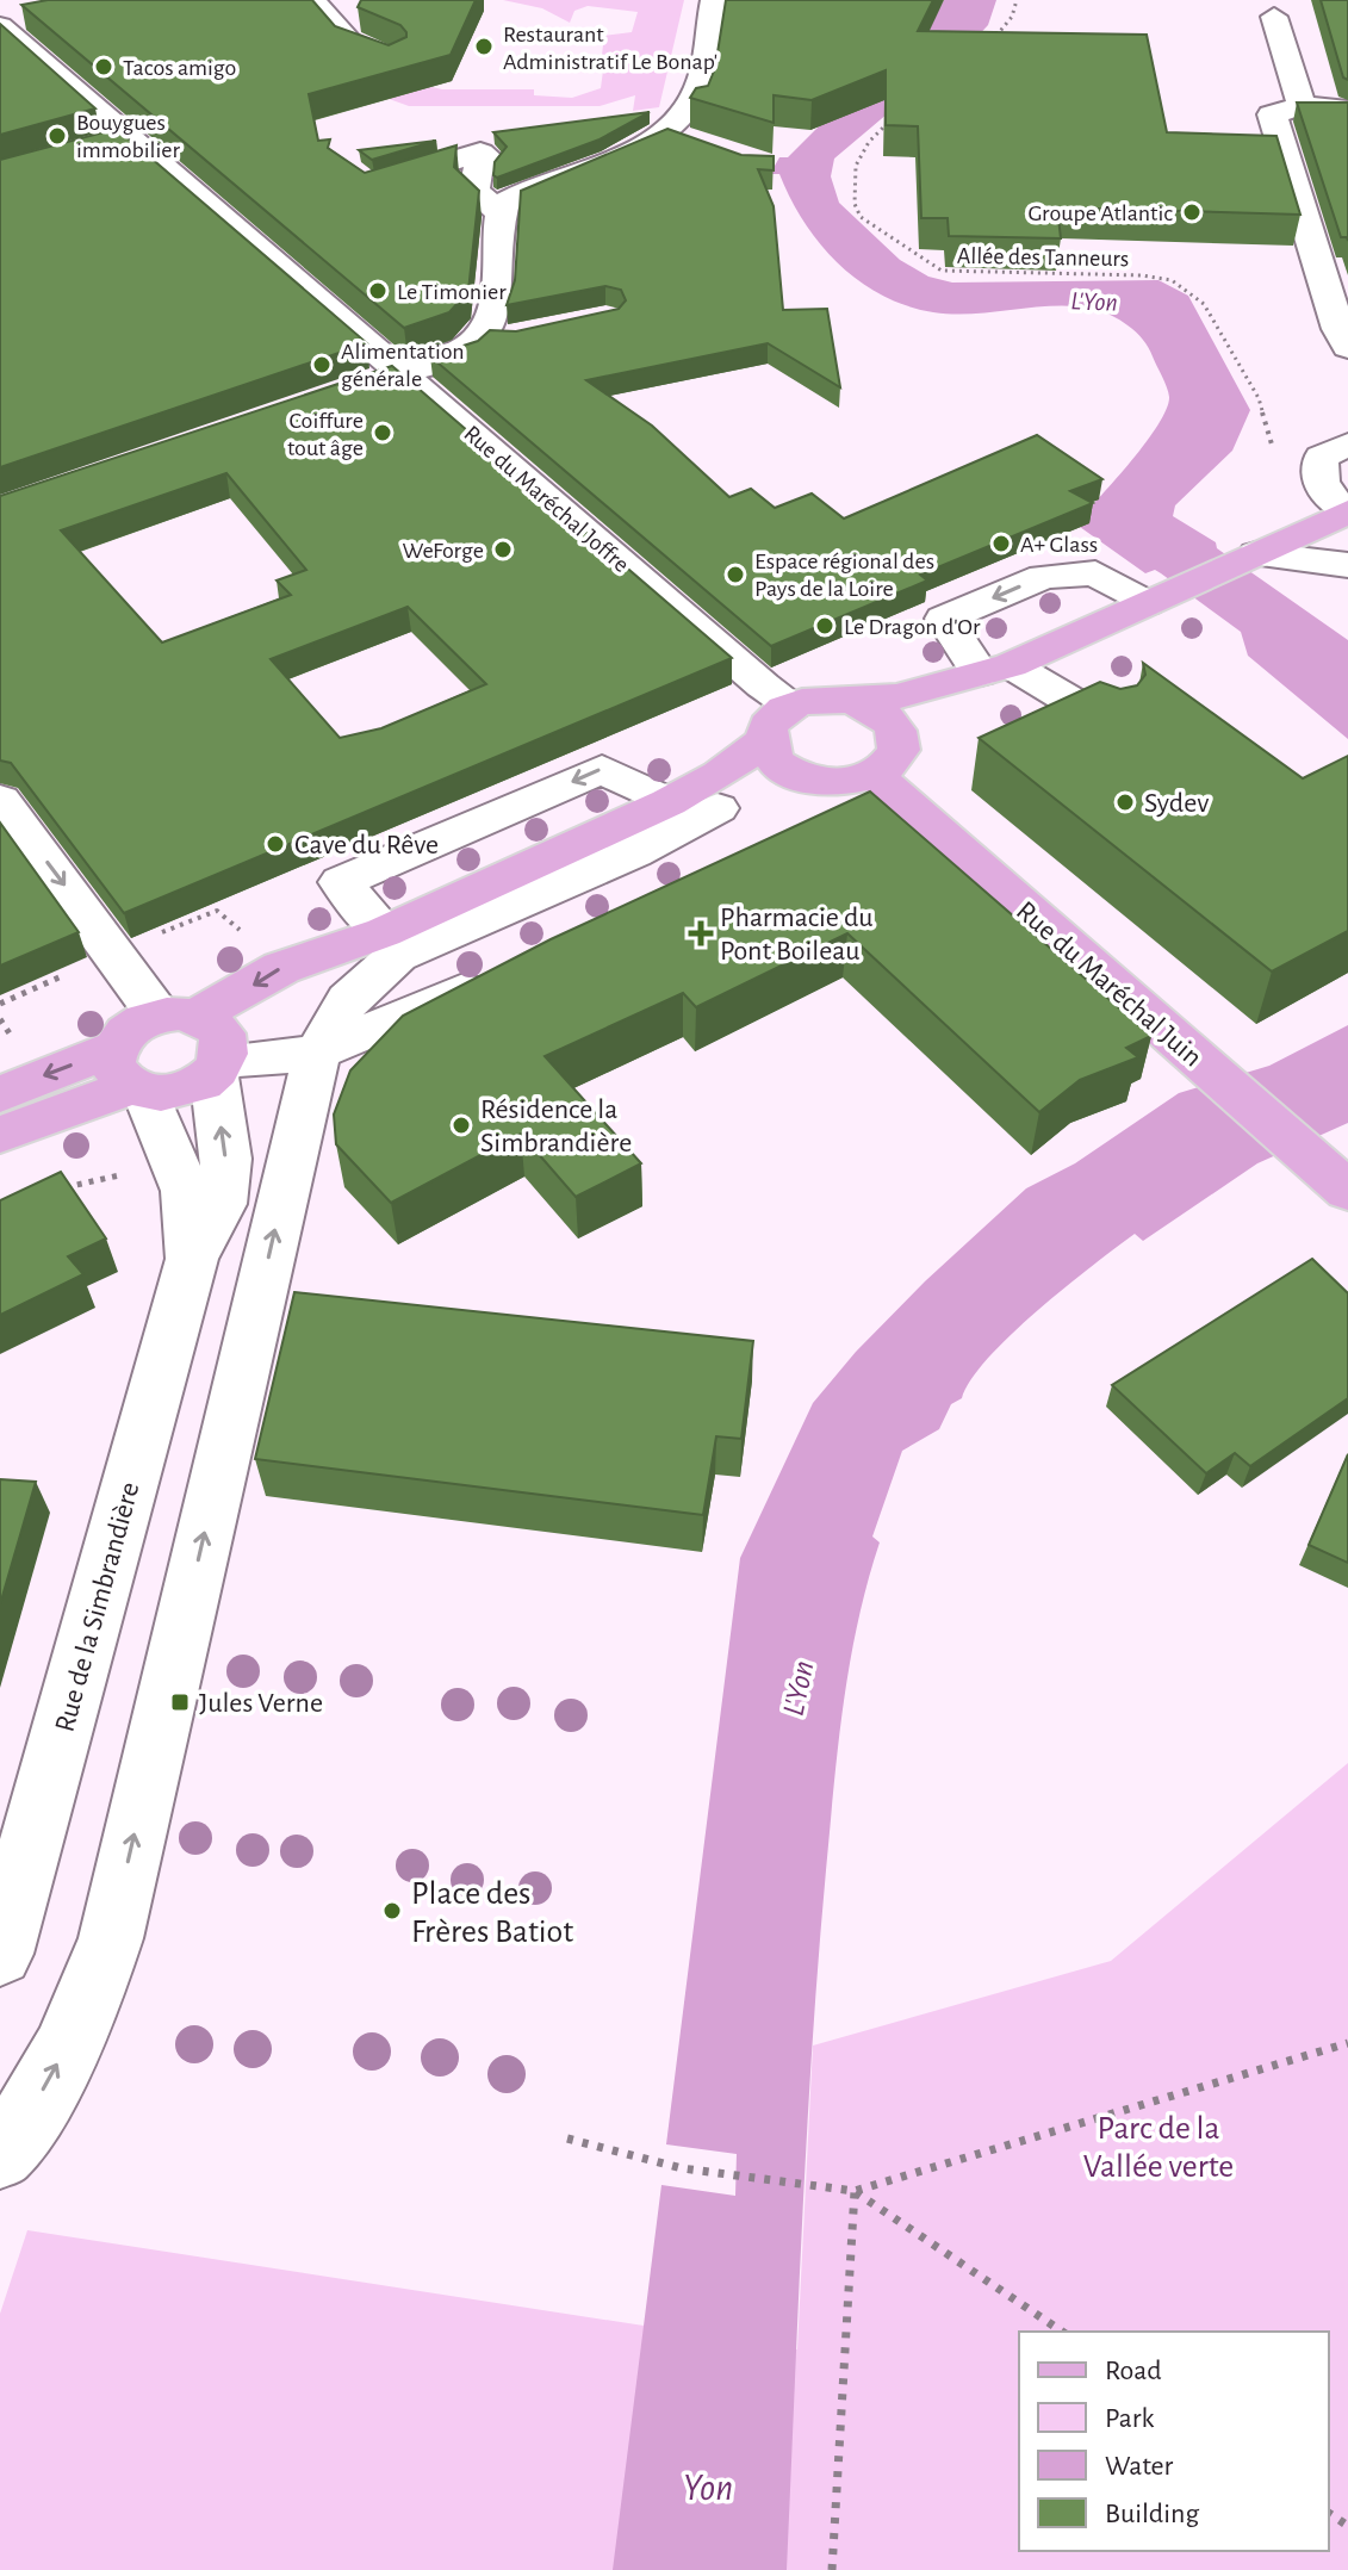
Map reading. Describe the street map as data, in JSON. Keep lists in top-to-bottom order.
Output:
{
  "streets": {
    "main road": ["Rue du Maréchal Juin"],
    "street": ["Rue du Maréchal Joffre", "Rue de la Simbrandière"],
    "path": ["Allée des Tanneurs"]
  },
  "crossings": [
    ["Rue du Maréchal Joffre", "Rue du Maréchal Juin"]
  ],
  "water": ["L'Yon", "Yon"],
  "parks": ["Parc de la Vallée verte"],
  "places": {
    "other": [
      "Restaurant Administratif Le Bonap'",
      "Tacos amigo",
      "Bouygues immobilier",
      "Groupe Atlantic",
      "Le Timonier",
      "Alimentation générale",
      "Coiffure tout âge",
      "A+ Glass",
      "WeForge",
      "Espace régional des Pays de la Loire",
      "Le Dragon d'Or",
      "Sydev",
      "Cave du Rêve",
      "Résidence la Simbrandière",
      "Place des Frères Batiot"
    ],
    "health": ["Pharmacie du Pont Boileau"],
    "transit": ["Jules Verne"]
  },
  "legend": [
    "Road",
    "Park",
    "Water",
    "Building"
  ]
}
